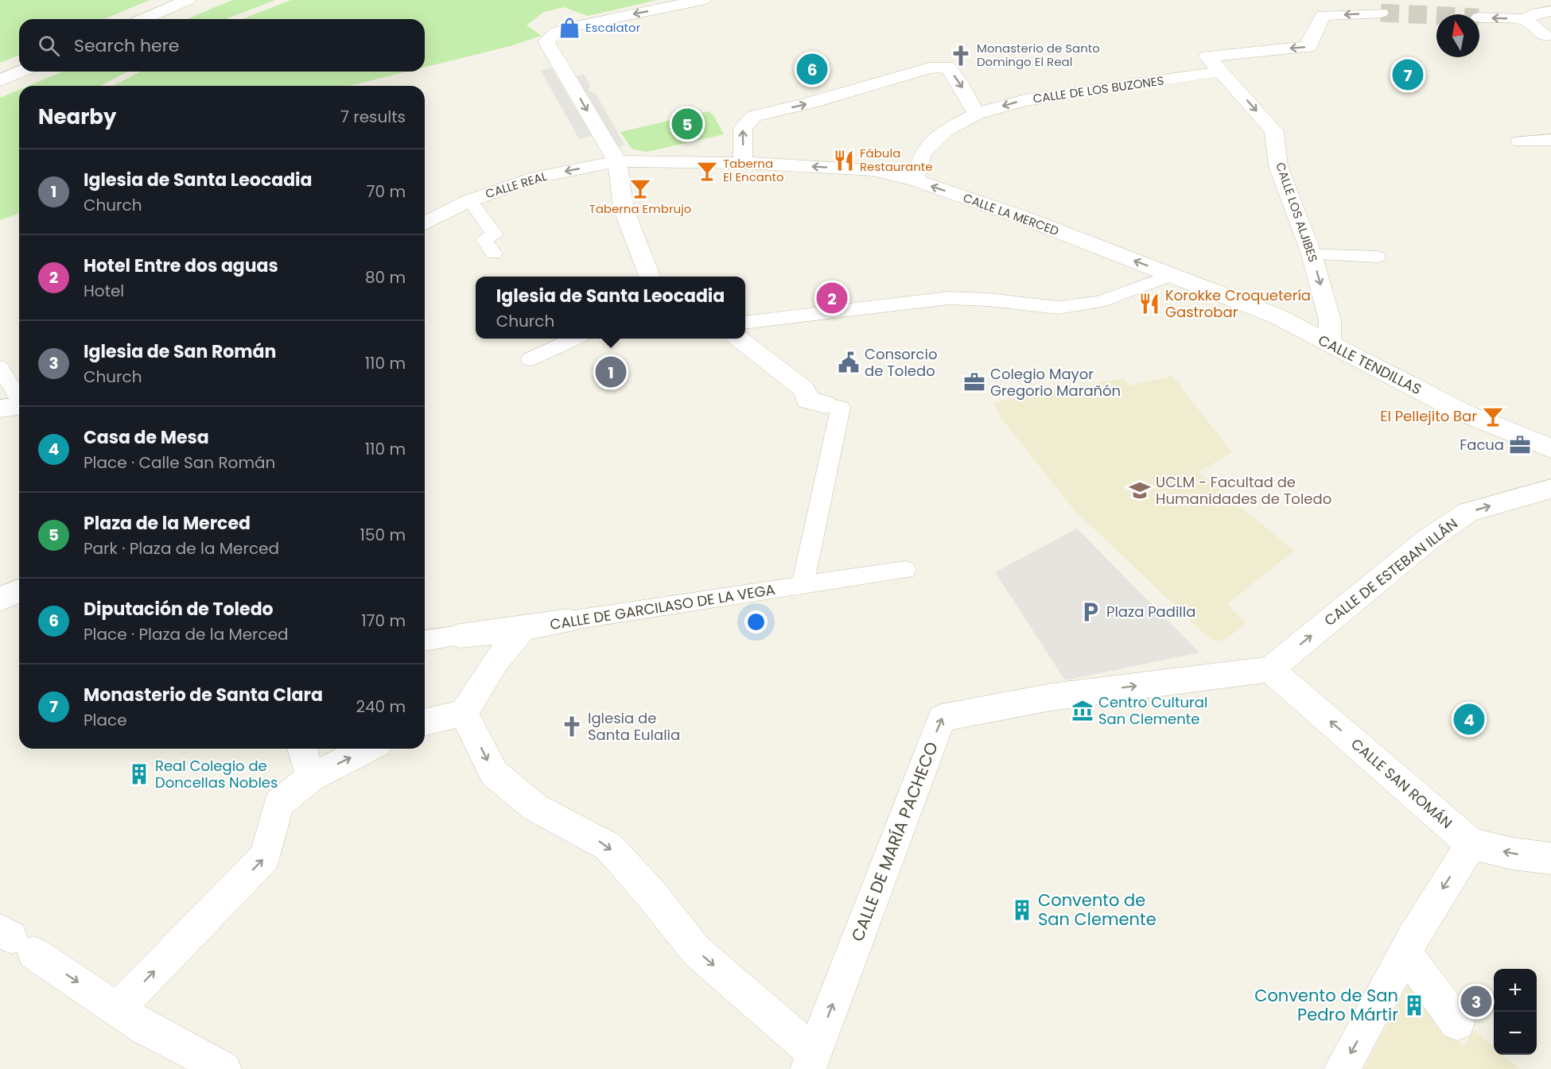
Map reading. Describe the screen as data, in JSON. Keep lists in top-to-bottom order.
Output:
{
  "streets": {
    "street": [
      "CALLE DE LOS BUZONES",
      "CALLE REAL",
      "CALLE LOS ALJIBES",
      "CALLE LA MERCED",
      "CALLE TENDILLAS",
      "CALLE DE ESTEBAN ILLÁN",
      "CALLE DE GARCILASO DE LA VEGA",
      "CALLE SAN ROMÁN",
      "CALLE DE MARÍA PACHECO"
    ]
  },
  "crossings": [
    ["CALLE DE LOS BUZONES", "CALLE LOS ALJIBES"],
    ["CALLE DE LOS BUZONES", "CALLE LA MERCED"],
    ["CALLE REAL", "CALLE LA MERCED"],
    ["CALLE LOS ALJIBES", "CALLE TENDILLAS"],
    ["CALLE LA MERCED", "CALLE TENDILLAS"],
    ["CALLE DE ESTEBAN ILLÁN", "CALLE SAN ROMÁN"],
    ["CALLE DE ESTEBAN ILLÁN", "CALLE DE MARÍA PACHECO"],
    ["CALLE SAN ROMÁN", "CALLE DE MARÍA PACHECO"]
  ],
  "one_way": [
    "CALLE DE LOS BUZONES",
    "CALLE REAL",
    "CALLE LA MERCED",
    "CALLE DE ESTEBAN ILLÁN",
    "CALLE SAN ROMÁN",
    "CALLE DE MARÍA PACHECO"
  ],
  "places": {
    "shop": ["Escalator"],
    "church": ["Monasterio de Santo Domingo El Real", "Iglesia de Santa Eulalia"],
    "restaurant": ["Fábula Restaurante", "Korokke Croquetería Gastrobar"],
    "bar": ["Taberna El Encanto", "Taberna Embrujo", "El Pellejito Bar"],
    "public building": ["Consorcio de Toledo"],
    "office": ["Colegio Mayor Gregorio Marañón", "Facua"],
    "school or university": ["UCLM - Facultad de Humanidades de Toledo"],
    "parking": ["Plaza Padilla"],
    "museum": ["Centro Cultural San Clemente"],
    "building": ["Real Colegio de Doncellas Nobles", "Convento de San Clemente", "Convento de San Pedro Mártir"]
  },
  "north": "top",
  "page": {
    "search": "Search here",
    "pins": [
      "6",
      "7",
      "5",
      "2",
      "1",
      "4",
      "3"
    ],
    "heading": ["Nearby", "7 results"],
    "list": [
      {
        "mark": "1",
        "name": "Iglesia de Santa Leocadia",
        "note": "Church",
        "value": "70 m"
      },
      {
        "mark": "2",
        "name": "Hotel Entre dos aguas",
        "note": "Hotel",
        "value": "80 m"
      },
      {
        "mark": "3",
        "name": "Iglesia de San Román",
        "note": "Church",
        "value": "110 m"
      },
      {
        "mark": "4",
        "name": "Casa de Mesa",
        "note": "Place · Calle San Román",
        "value": "110 m"
      },
      {
        "mark": "5",
        "name": "Plaza de la Merced",
        "note": "Park · Plaza de la Merced",
        "value": "150 m"
      },
      {
        "mark": "6",
        "name": "Diputación de Toledo",
        "note": "Place · Plaza de la Merced",
        "value": "170 m"
      },
      {
        "mark": "7",
        "name": "Monasterio de Santa Clara",
        "note": "Place",
        "value": "240 m"
      }
    ],
    "popup": ["Iglesia de Santa Leocadia", "Church"],
    "map_buttons": ["+", "−"]
  }
}
